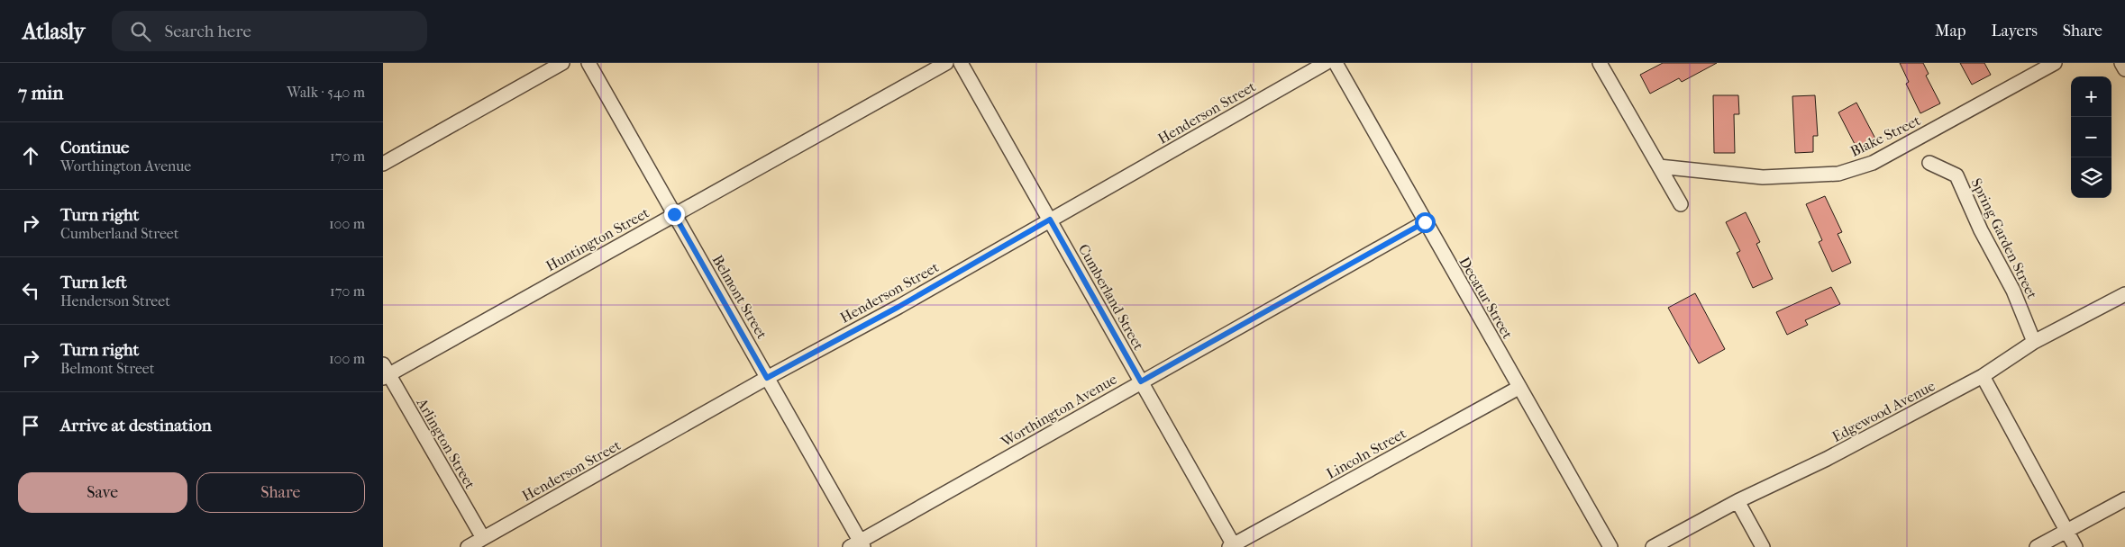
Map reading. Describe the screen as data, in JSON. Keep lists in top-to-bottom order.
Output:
{
  "streets": {
    "street": [
      "Henderson Street",
      "Blake Street",
      "Spring Garden Street",
      "Huntington Street",
      "Belmont Street",
      "Cumberland Street",
      "Decatur Street",
      "Worthington Avenue",
      "Edgewood Avenue",
      "Arlington Street",
      "Lincoln Street"
    ]
  },
  "crossings": [
    ["Henderson Street", "Belmont Street"],
    ["Henderson Street", "Cumberland Street"],
    ["Henderson Street", "Arlington Street"],
    ["Spring Garden Street", "Edgewood Avenue"],
    ["Huntington Street", "Belmont Street"],
    ["Huntington Street", "Arlington Street"],
    ["Belmont Street", "Worthington Avenue"],
    ["Cumberland Street", "Worthington Avenue"],
    ["Cumberland Street", "Lincoln Street"],
    ["Decatur Street", "Worthington Avenue"],
    ["Decatur Street", "Lincoln Street"]
  ],
  "page": {
    "header": "Atlasly",
    "search": "Search here",
    "nav": ["Map", "Layers", "Share"],
    "heading": ["7 min", "Walk · 540 m"],
    "map_buttons": ["+", "−"],
    "list": [
      ["Continue", "Worthington Avenue", "170 m"],
      ["Turn right", "Cumberland Street", "100 m"],
      ["Turn left", "Henderson Street", "170 m"],
      ["Turn right", "Belmont Street", "100 m"],
      "Arrive at destination"
    ],
    "buttons": ["Save", "Share"]
  }
}
